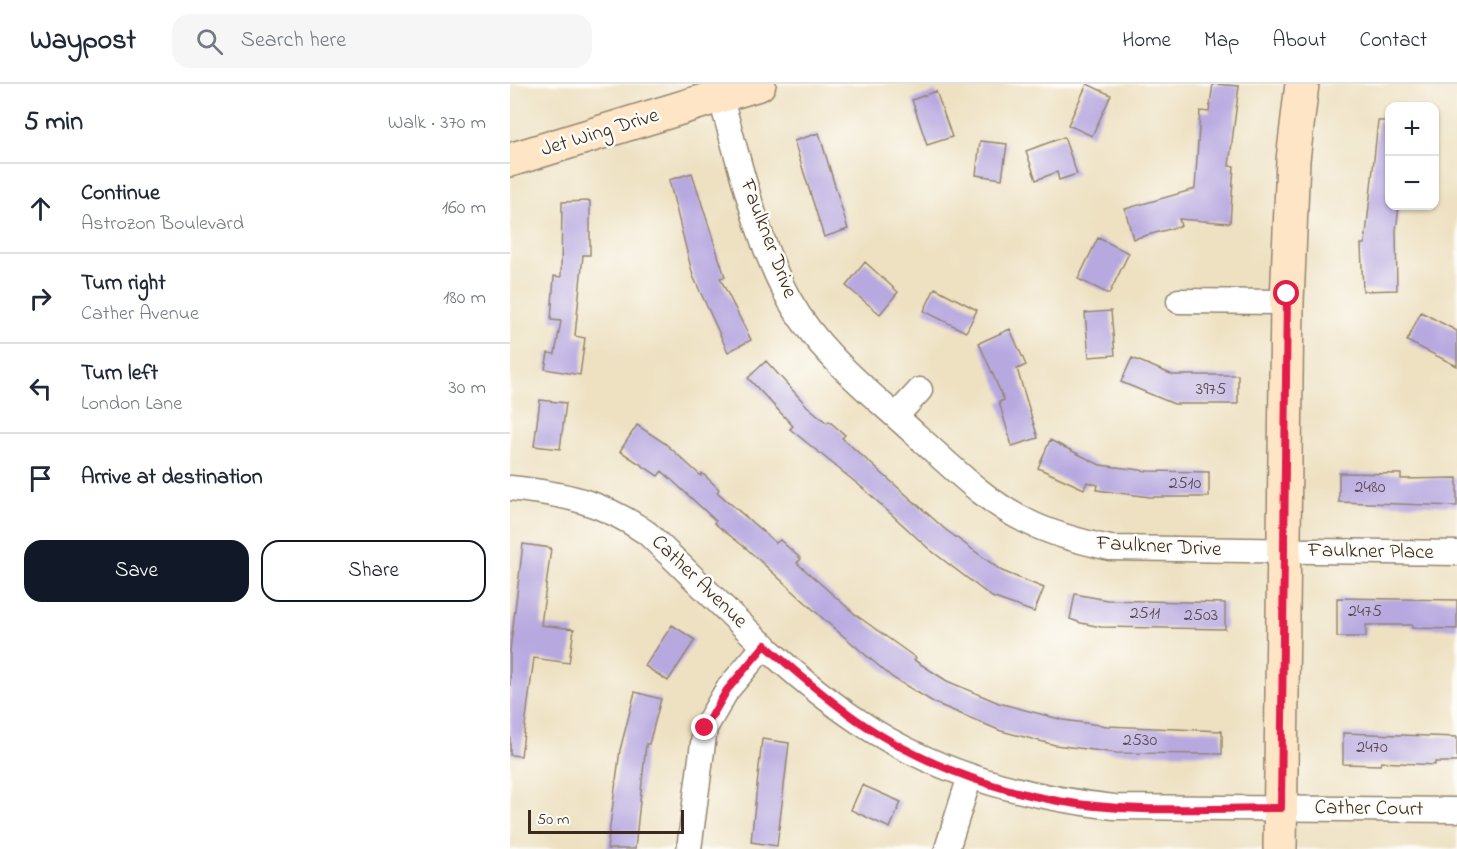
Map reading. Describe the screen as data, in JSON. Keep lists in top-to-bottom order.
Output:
{
  "streets": {
    "main road": ["Jet Wing Drive"],
    "street": [
      "Faulkner Drive",
      "Faulkner Place",
      "Cather Avenue",
      "Cather Court"
    ]
  },
  "crossings": [
    ["Jet Wing Drive", "Faulkner Drive"],
    ["Faulkner Drive", "Faulkner Place"],
    ["Cather Avenue", "Cather Court"]
  ],
  "house_numbers": [
    "3975",
    "2510",
    "2480",
    "2475",
    "2511",
    "2503",
    "2530",
    "2470"
  ],
  "scale_bar": "50 m",
  "page": {
    "header": "Waypost",
    "search": "Search here",
    "nav": [
      "Home",
      "Map",
      "About",
      "Contact"
    ],
    "heading": ["5 min", "Walk · 370 m"],
    "map_buttons": ["+", "−"],
    "list": [
      ["Continue", "Astrozon Boulevard", "160 m"],
      ["Turn right", "Cather Avenue", "180 m"],
      ["Turn left", "London Lane", "30 m"],
      "Arrive at destination"
    ],
    "buttons": ["Save", "Share"],
    "scale": "50 m"
  }
}
